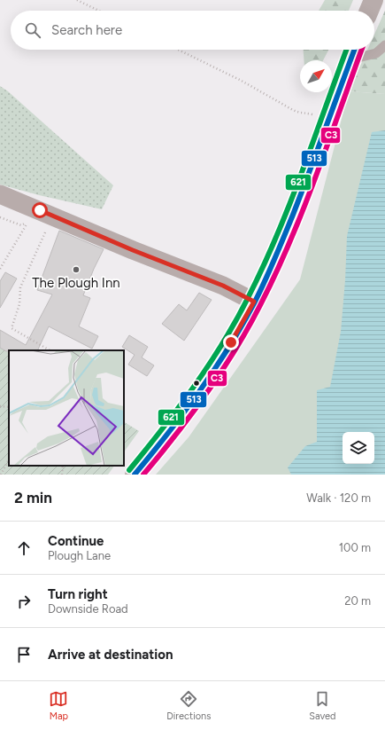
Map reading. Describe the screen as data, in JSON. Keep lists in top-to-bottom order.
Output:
{
  "places": ["The Plough Inn"],
  "lines": ["transit line 513", "transit line C3", "transit line 621"],
  "north": "top right",
  "page": {
    "search": "Search here",
    "heading": ["2 min", "Walk · 120 m"],
    "list": [
      ["Continue", "Plough Lane", "100 m"],
      ["Turn right", "Downside Road", "20 m"],
      "Arrive at destination"
    ],
    "nav": ["Map", "Directions", "Saved"]
  }
}
